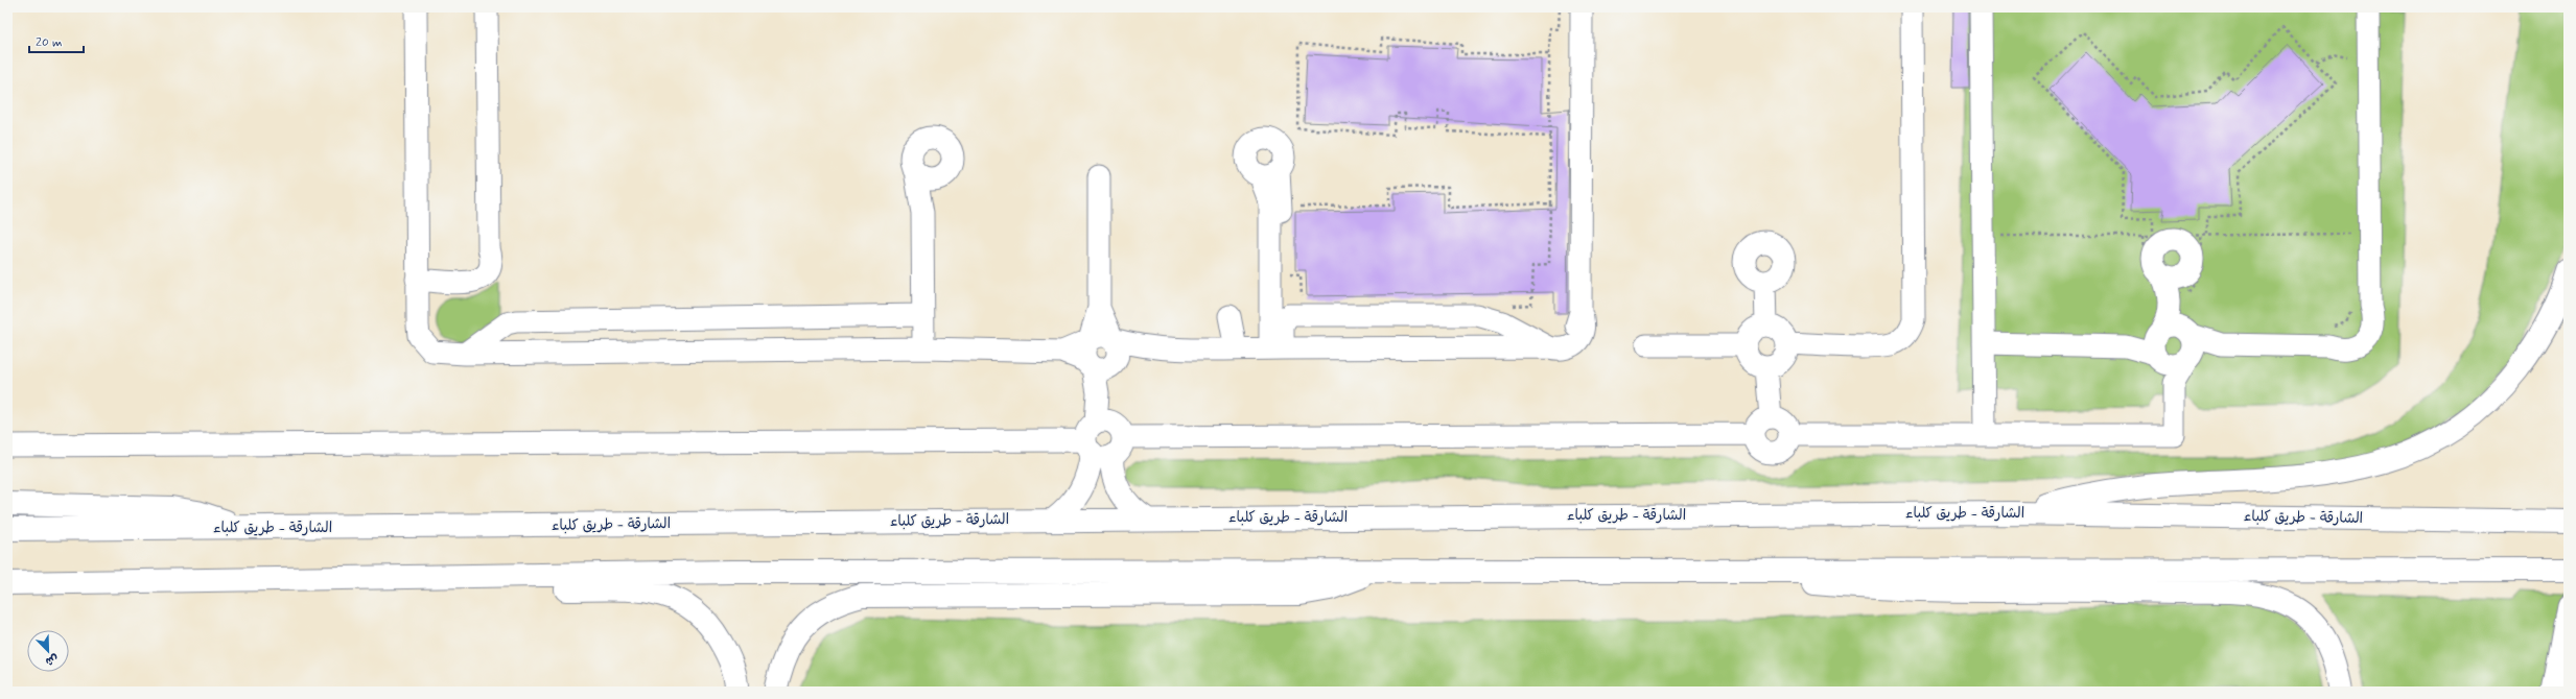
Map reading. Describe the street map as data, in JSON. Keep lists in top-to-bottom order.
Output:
{
  "streets": {
    "highway": ["الشارقة - طريق كلباء"]
  },
  "scale_bar": "20 m",
  "north": "bottom right"
}
